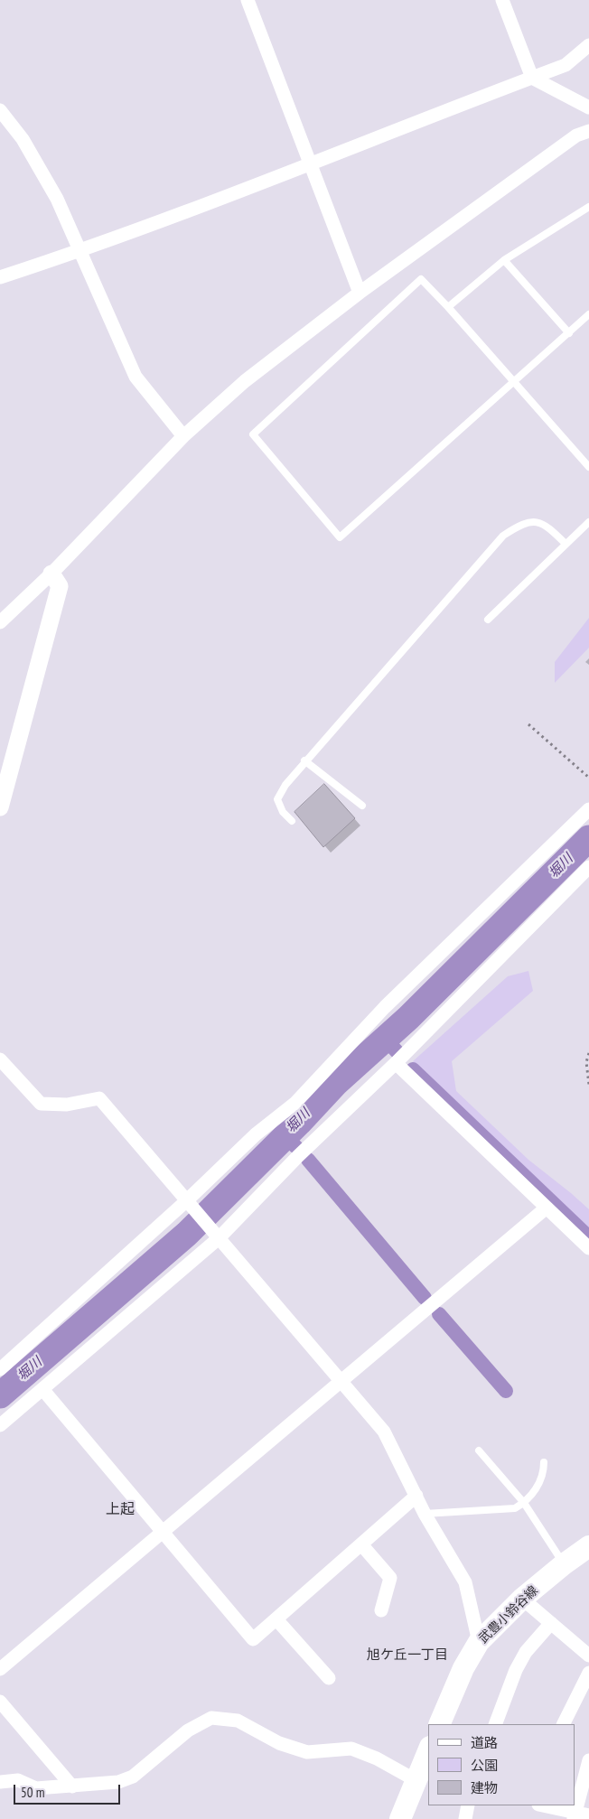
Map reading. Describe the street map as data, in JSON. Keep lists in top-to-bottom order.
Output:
{
  "streets": {
    "main road": ["武豊小鈴谷線"]
  },
  "districts": ["上起", "旭ケ丘一丁目"],
  "water": ["堀川"],
  "legend": ["道路", "公園", "建物"],
  "scale_bar": "50 m"
}
